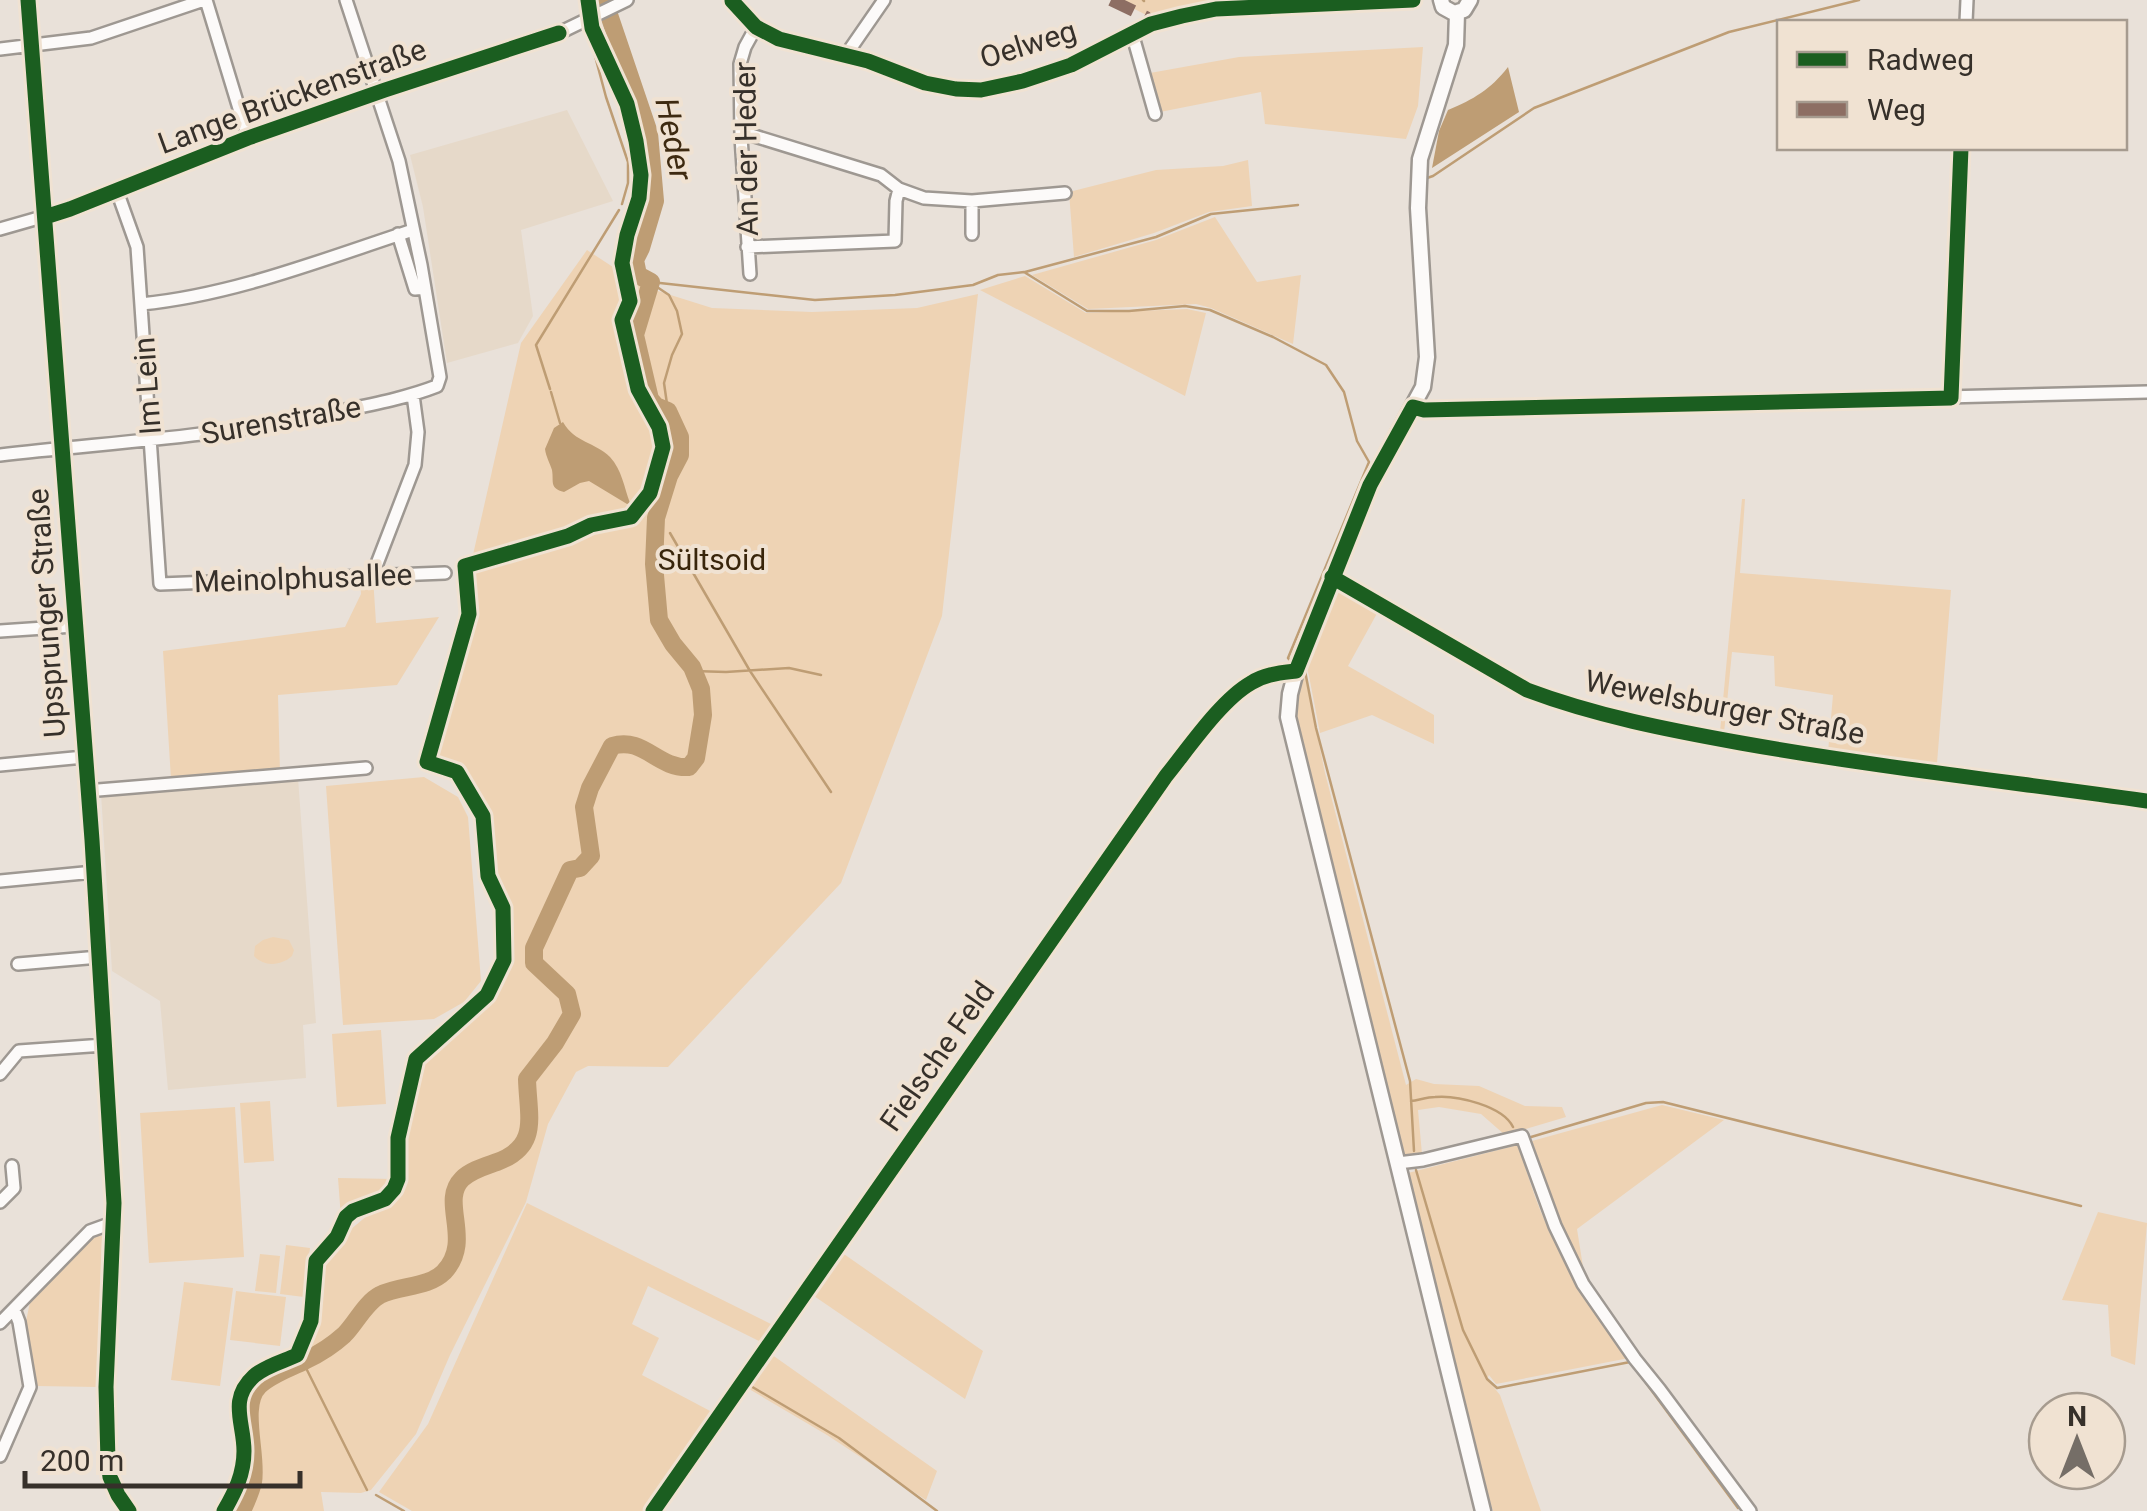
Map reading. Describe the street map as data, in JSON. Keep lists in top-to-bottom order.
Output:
{
  "streets": {
    "street": [
      "Oelweg",
      "Lange Brückenstraße",
      "An der Heder",
      "Im Lein",
      "Surenstraße",
      "Meinolphusallee",
      "Upsprunger Straße",
      "Wewelsburger Straße",
      "Fielsche Feld"
    ]
  },
  "crossings": [
    ["Oelweg", "An der Heder"],
    ["Lange Brückenstraße", "Im Lein"],
    ["Lange Brückenstraße", "Upsprunger Straße"],
    ["Im Lein", "Surenstraße"],
    ["Im Lein", "Meinolphusallee"],
    ["Surenstraße", "Upsprunger Straße"]
  ],
  "water": ["Heder"],
  "parks": ["Sültsoid"],
  "legend": ["Radweg", "Weg"],
  "scale_bar": "200 m",
  "north": "top"
}
